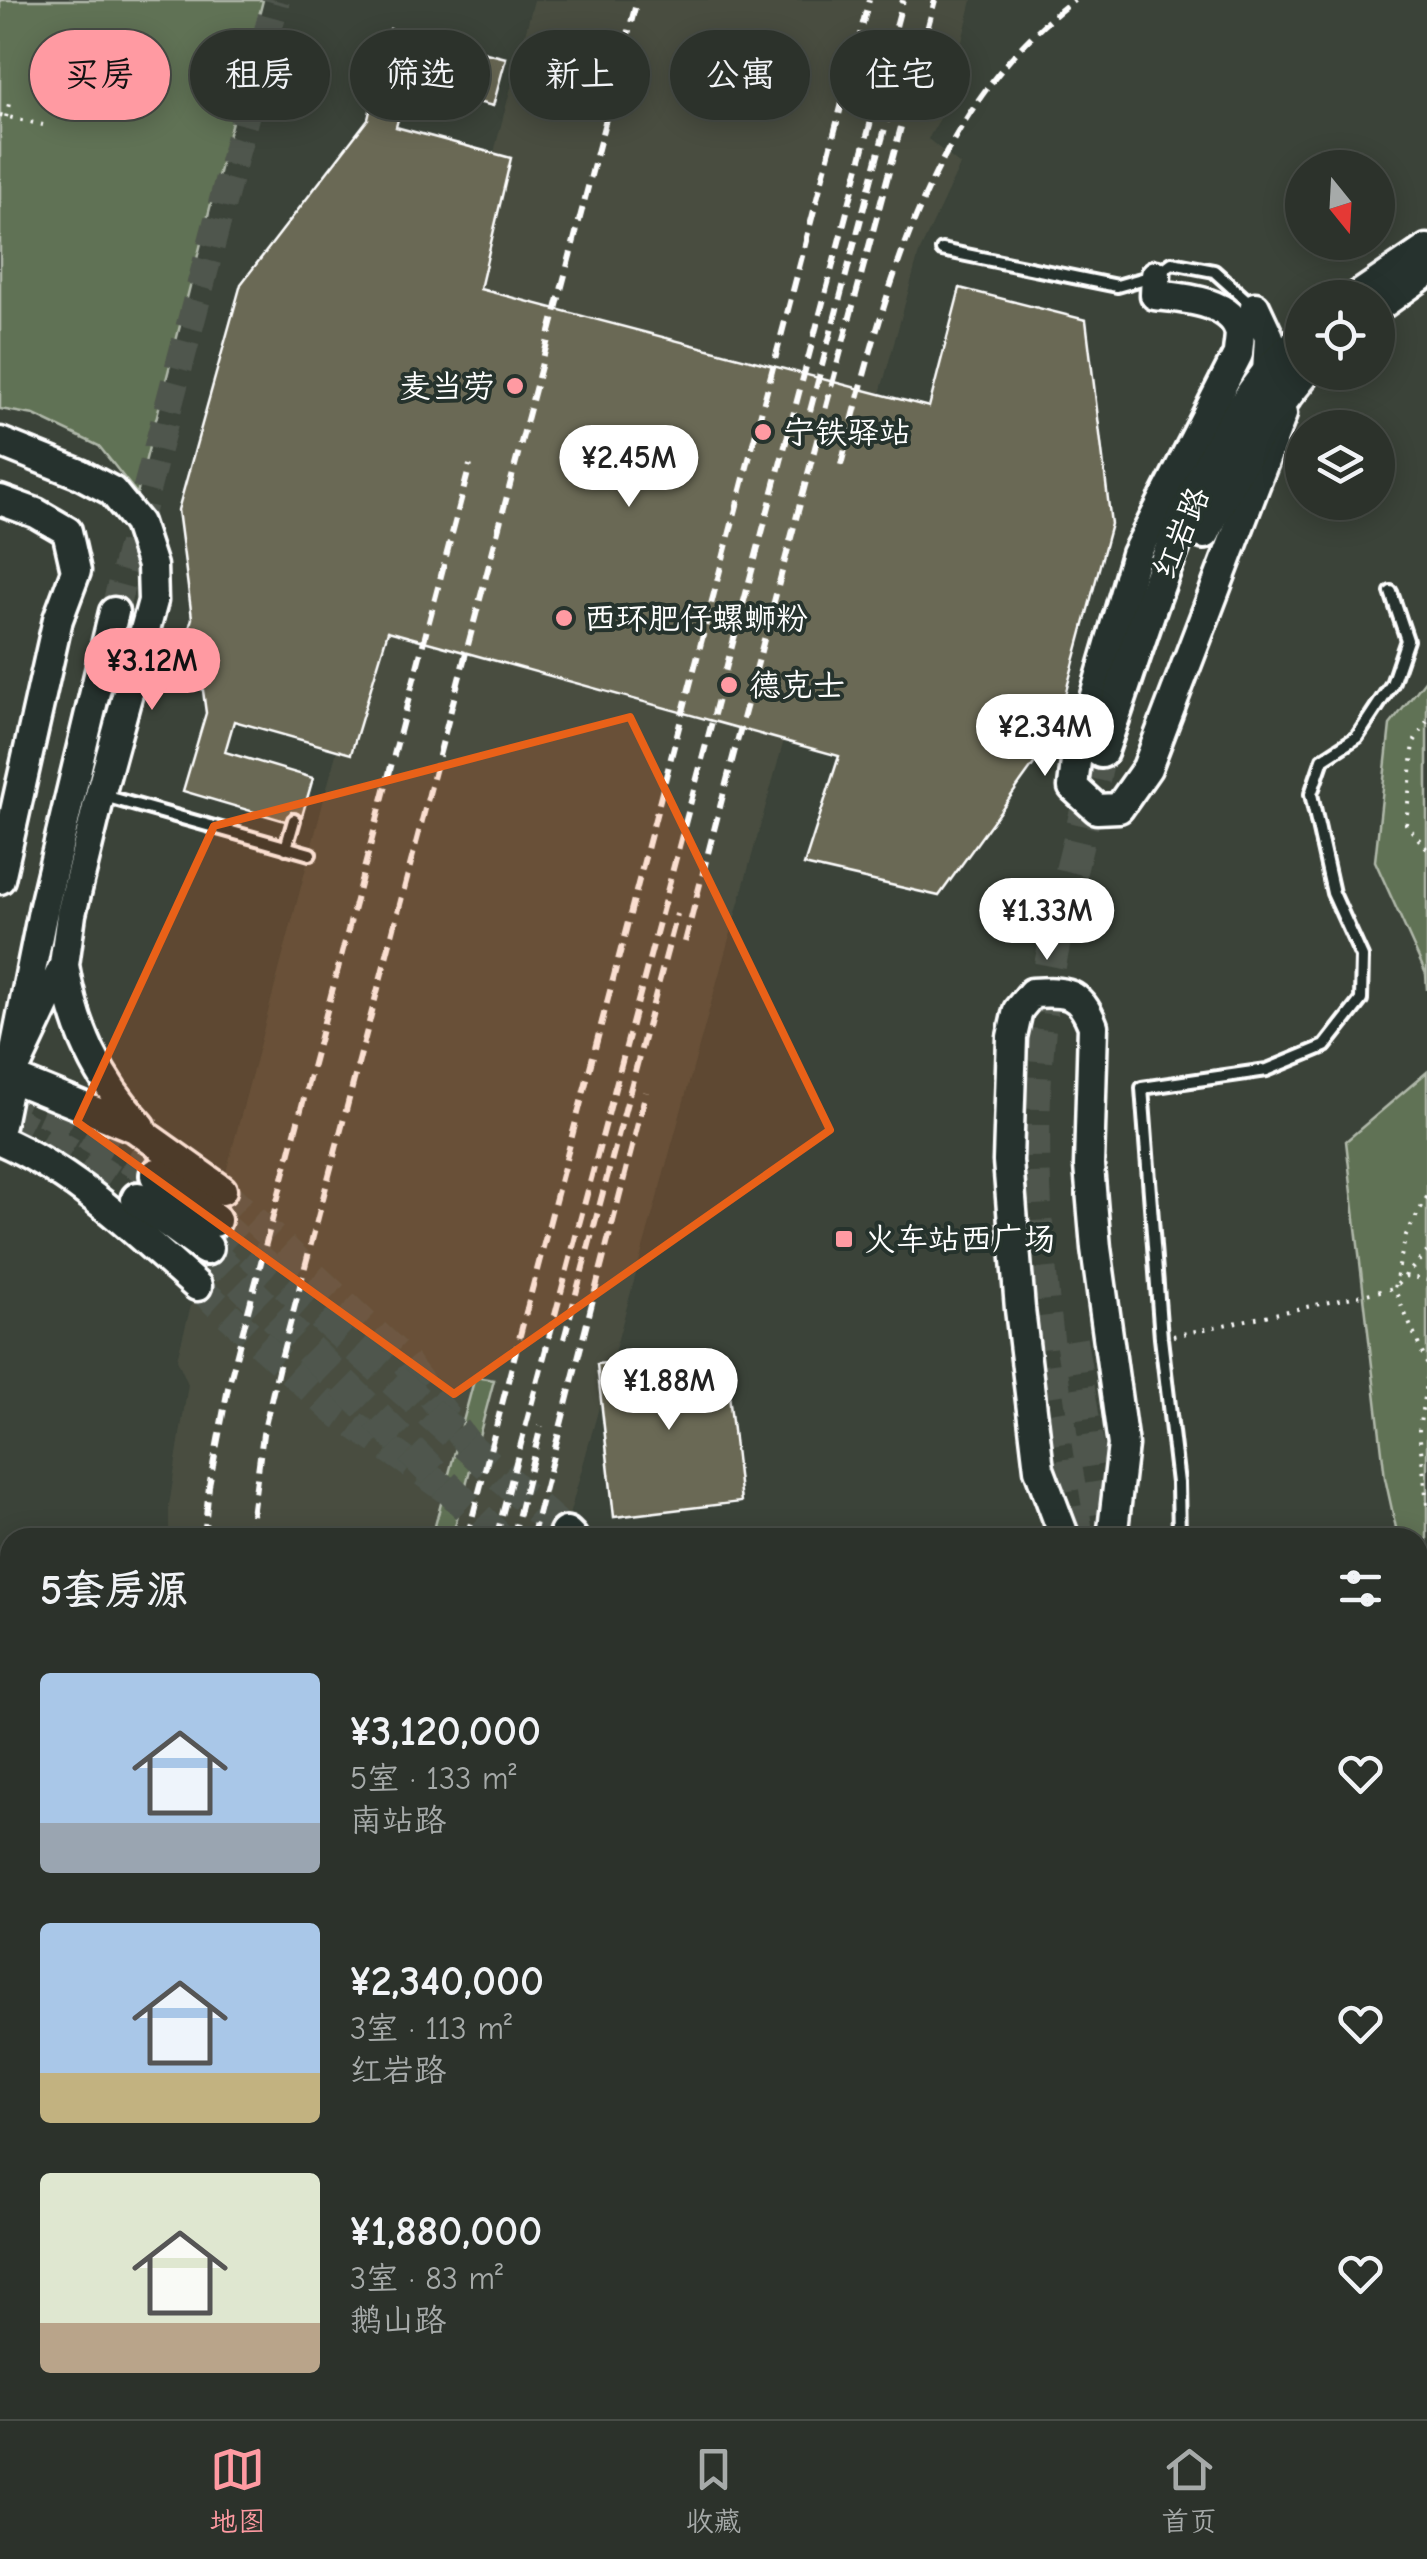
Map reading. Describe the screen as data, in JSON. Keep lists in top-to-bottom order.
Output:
{
  "streets": {
    "main road": ["红岩路"]
  },
  "places": {
    "other": [
      "麦当劳",
      "宁铁驿站",
      "西环肥仔螺蛳粉",
      "德克士"
    ],
    "transit": ["火车站西广场"]
  },
  "north": "bottom",
  "page": {
    "chip": [
      "买房",
      "租房",
      "筛选",
      "新上",
      "公寓",
      "住宅"
    ],
    "price": [
      "¥2.45M",
      "¥3.12M",
      "¥2.34M",
      "¥1.33M",
      "¥1.88M"
    ],
    "heading": "5套房源",
    "list": [
      {
        "name": "¥3,120,000",
        "note": "5室 · 133 m² · 南站路"
      },
      {
        "name": "¥2,340,000",
        "note": "3室 · 113 m² · 红岩路"
      },
      {
        "name": "¥1,880,000",
        "note": "3室 · 83 m² · 鹅山路"
      }
    ],
    "tabs": ["地图", "收藏", "首页"]
  }
}
